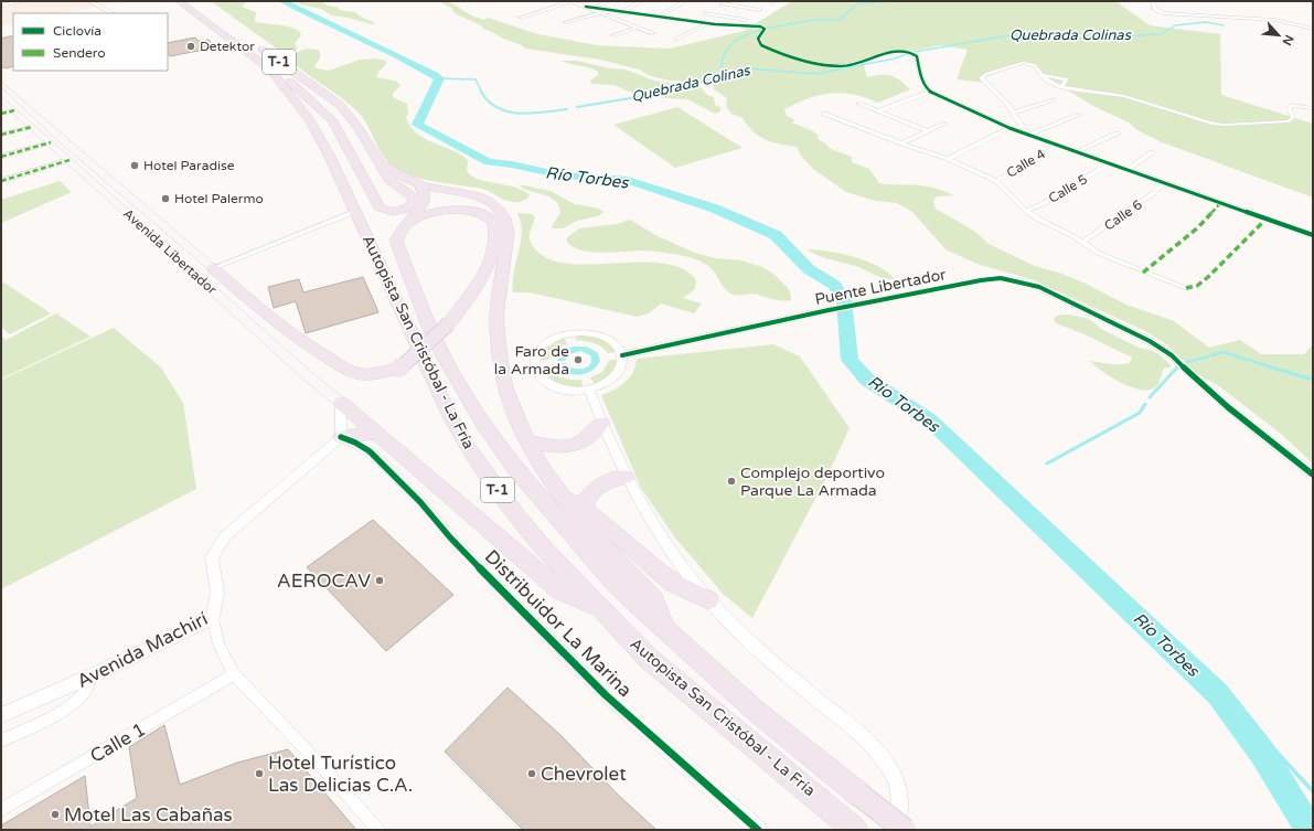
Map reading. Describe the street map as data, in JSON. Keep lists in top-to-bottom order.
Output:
{
  "streets": {
    "highway": ["T-1", "Autopista San Cristóbal - La Fría"],
    "main road": ["Avenida Libertador"],
    "street": [
      "Calle 4",
      "Calle 5",
      "Calle 6",
      "Puente Libertador",
      "Distribuidor La Marina",
      "Avenida Machirí",
      "Calle 1"
    ]
  },
  "crossings": [
    ["T-1", "Autopista San Cristóbal - La Fría"],
    ["Distribuidor La Marina", "Avenida Machirí"]
  ],
  "water": ["Quebrada Colinas", "Río Torbes"],
  "places": [
    "Detektor",
    "Hotel Paradise",
    "Hotel Palermo",
    "Faro de la Armada",
    "Complejo deportivo Parque La Armada",
    "AEROCAV",
    "Hotel Turístico Las Delicias C.A.",
    "Chevrolet",
    "Motel Las Cabañas"
  ],
  "legend": ["Ciclovía", "Sendero"],
  "north": "bottom right"
}
